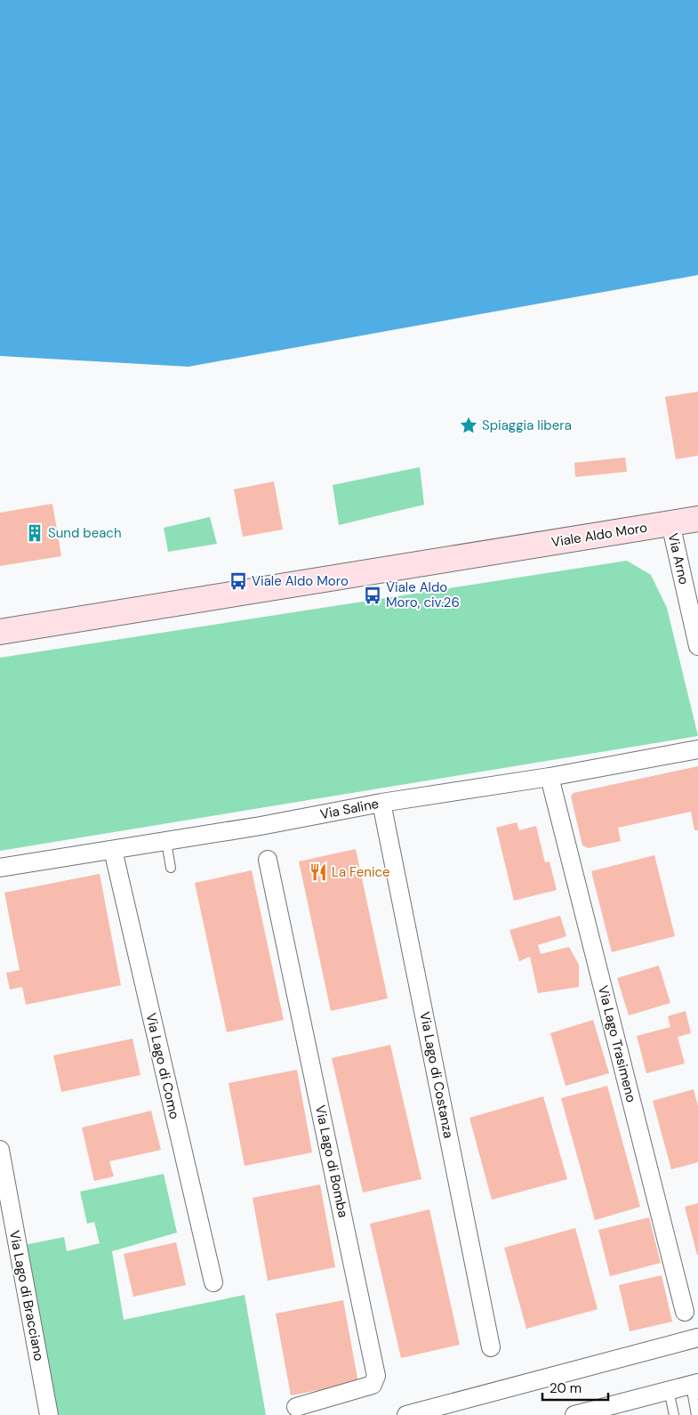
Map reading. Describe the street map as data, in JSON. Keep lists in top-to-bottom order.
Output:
{
  "streets": {
    "street": [
      "Viale Aldo Moro",
      "Via Arno",
      "Via Saline",
      "Via Lago Trasimeno",
      "Via Lago di Como",
      "Via Lago di Costanza",
      "Via Lago di Bomba",
      "Via Lago di Bracciano"
    ]
  },
  "crossings": [
    ["Viale Aldo Moro", "Via Arno"],
    ["Via Saline", "Via Lago Trasimeno"],
    ["Via Saline", "Via Lago di Como"],
    ["Via Saline", "Via Lago di Costanza"]
  ],
  "places": {
    "place": ["Spiaggia libera"],
    "building": ["Sund beach"],
    "bus stop": ["Viale Aldo Moro", "Viale Aldo Moro, civ.26"],
    "restaurant": ["La Fenice"]
  },
  "scale_bar": "20 m"
}
